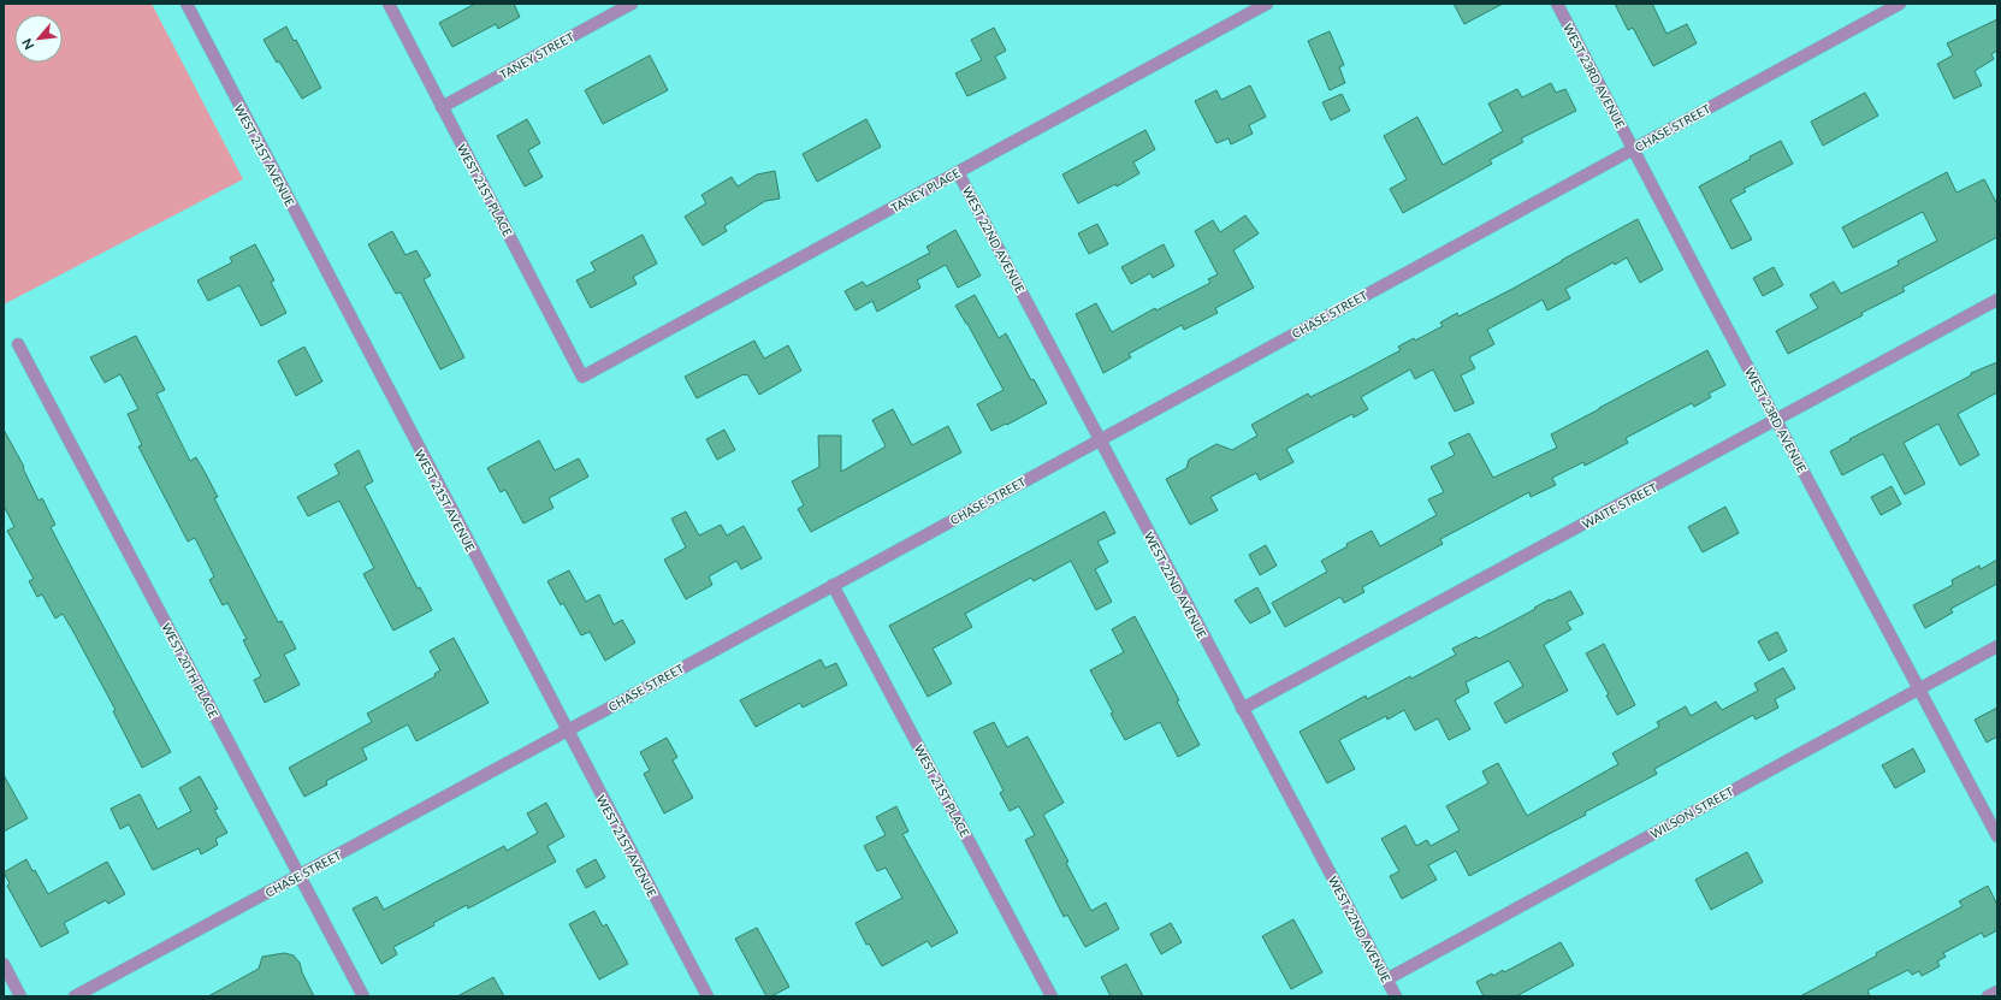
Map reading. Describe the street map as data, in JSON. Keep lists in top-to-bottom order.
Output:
{
  "streets": {
    "street": [
      "TANEY STREET",
      "WEST 23RD AVENUE",
      "CHASE STREET",
      "WEST 21ST AVENUE",
      "WEST 21ST PLACE",
      "TANEY PLACE",
      "WEST 22ND AVENUE",
      "WAITE STREET",
      "WEST 20TH PLACE",
      "WILSON STREET"
    ]
  },
  "crossings": [
    ["TANEY STREET", "WEST 21ST PLACE"],
    ["WEST 23RD AVENUE", "CHASE STREET"],
    ["WEST 23RD AVENUE", "WAITE STREET"],
    ["WEST 23RD AVENUE", "WILSON STREET"],
    ["CHASE STREET", "WEST 21ST AVENUE"],
    ["CHASE STREET", "WEST 21ST PLACE"],
    ["CHASE STREET", "WEST 22ND AVENUE"],
    ["CHASE STREET", "WEST 20TH PLACE"],
    ["WEST 21ST PLACE", "TANEY PLACE"],
    ["TANEY PLACE", "WEST 22ND AVENUE"],
    ["WEST 22ND AVENUE", "WAITE STREET"],
    ["WEST 22ND AVENUE", "WILSON STREET"]
  ],
  "north": "bottom left"
}
